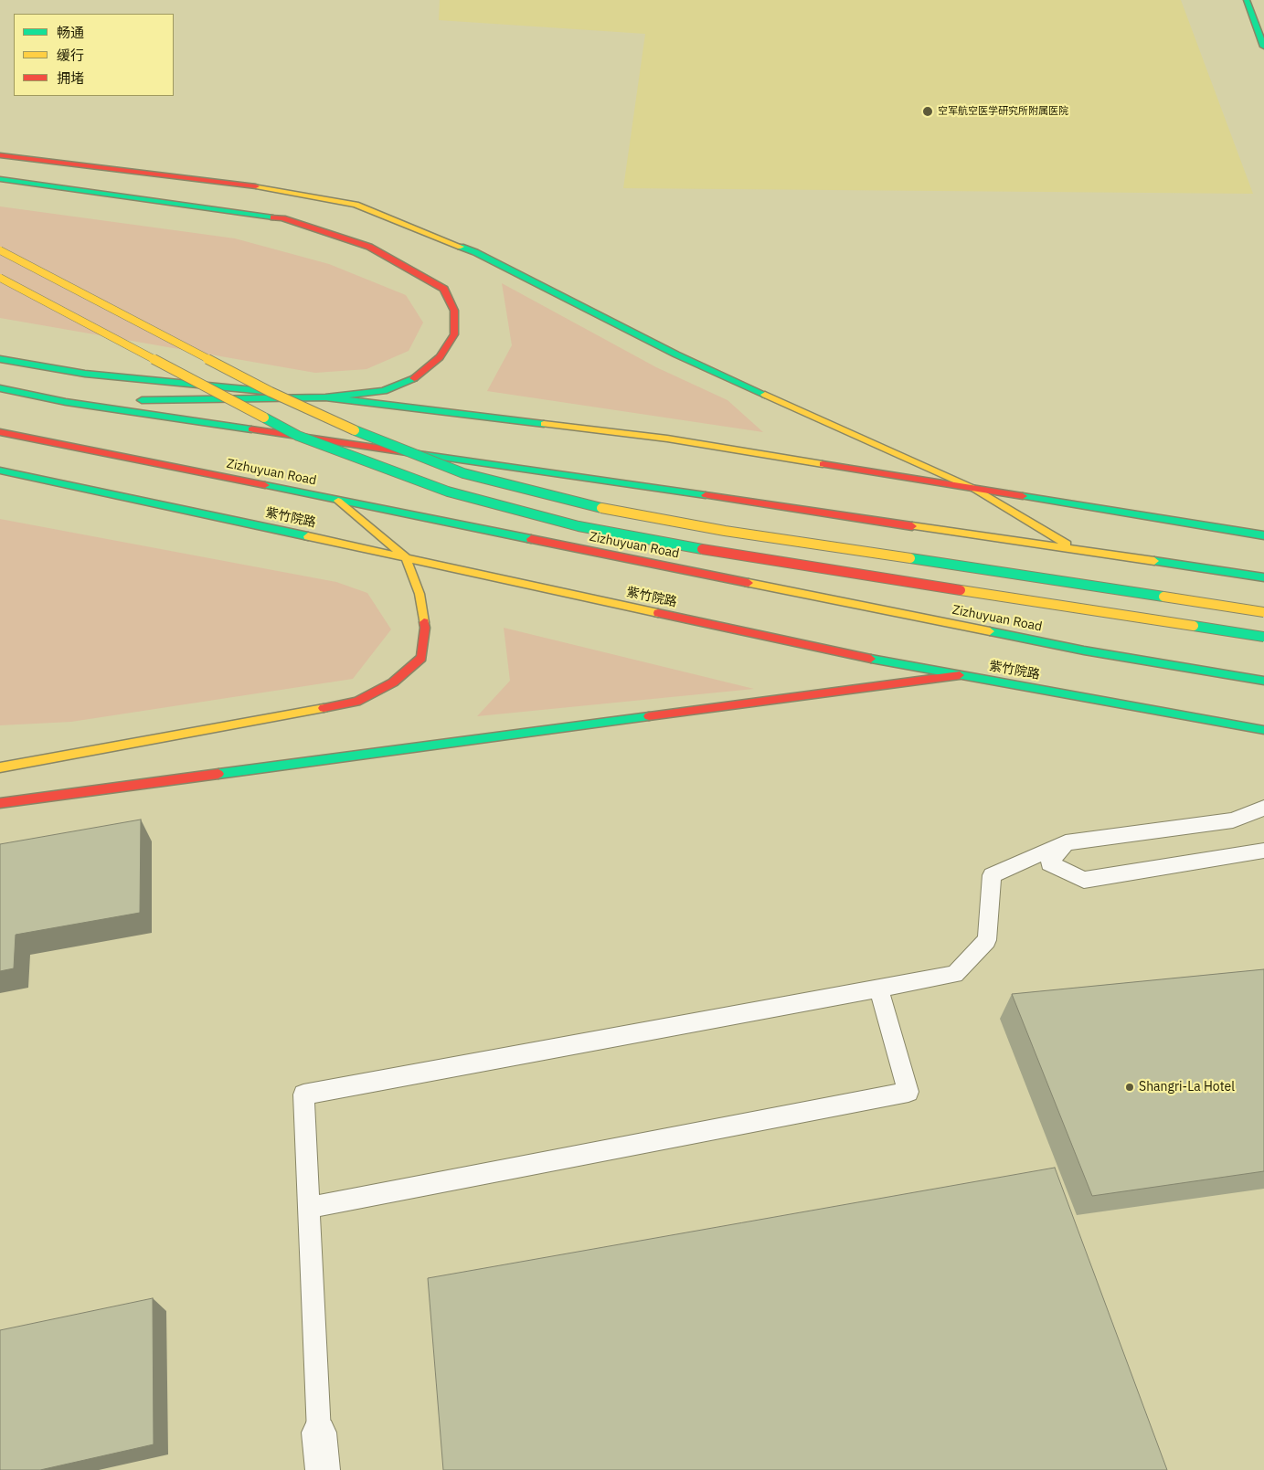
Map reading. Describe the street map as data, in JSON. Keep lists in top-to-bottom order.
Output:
{
  "streets": {
    "main road": ["Zizhuyuan Road", "紫竹院路"]
  },
  "places": ["空军航空医学研究所附属医院", "Shangri-La Hotel"],
  "legend": ["畅通", "缓行", "拥堵"]
}
